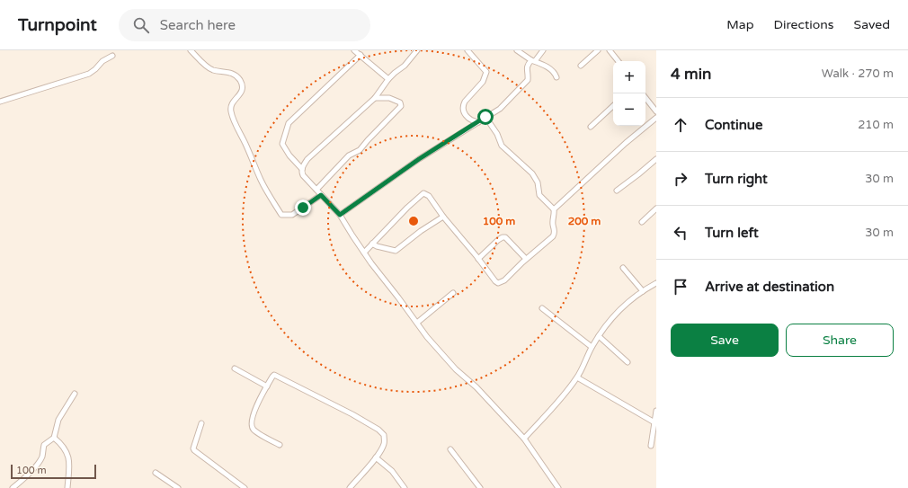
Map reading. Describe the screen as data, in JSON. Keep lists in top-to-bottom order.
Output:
{
  "scale_bar": "100 m",
  "page": {
    "header": "Turnpoint",
    "search": "Search here",
    "nav": ["Map", "Directions", "Saved"],
    "heading": ["4 min", "Walk · 270 m"],
    "map_buttons": ["+", "−"],
    "list": [
      ["Continue", "210 m"],
      ["Turn right", "30 m"],
      ["Turn left", "30 m"],
      "Arrive at destination"
    ],
    "buttons": ["Save", "Share"],
    "scale": "100 m"
  },
  "rings": ["100 m", "200 m"]
}
